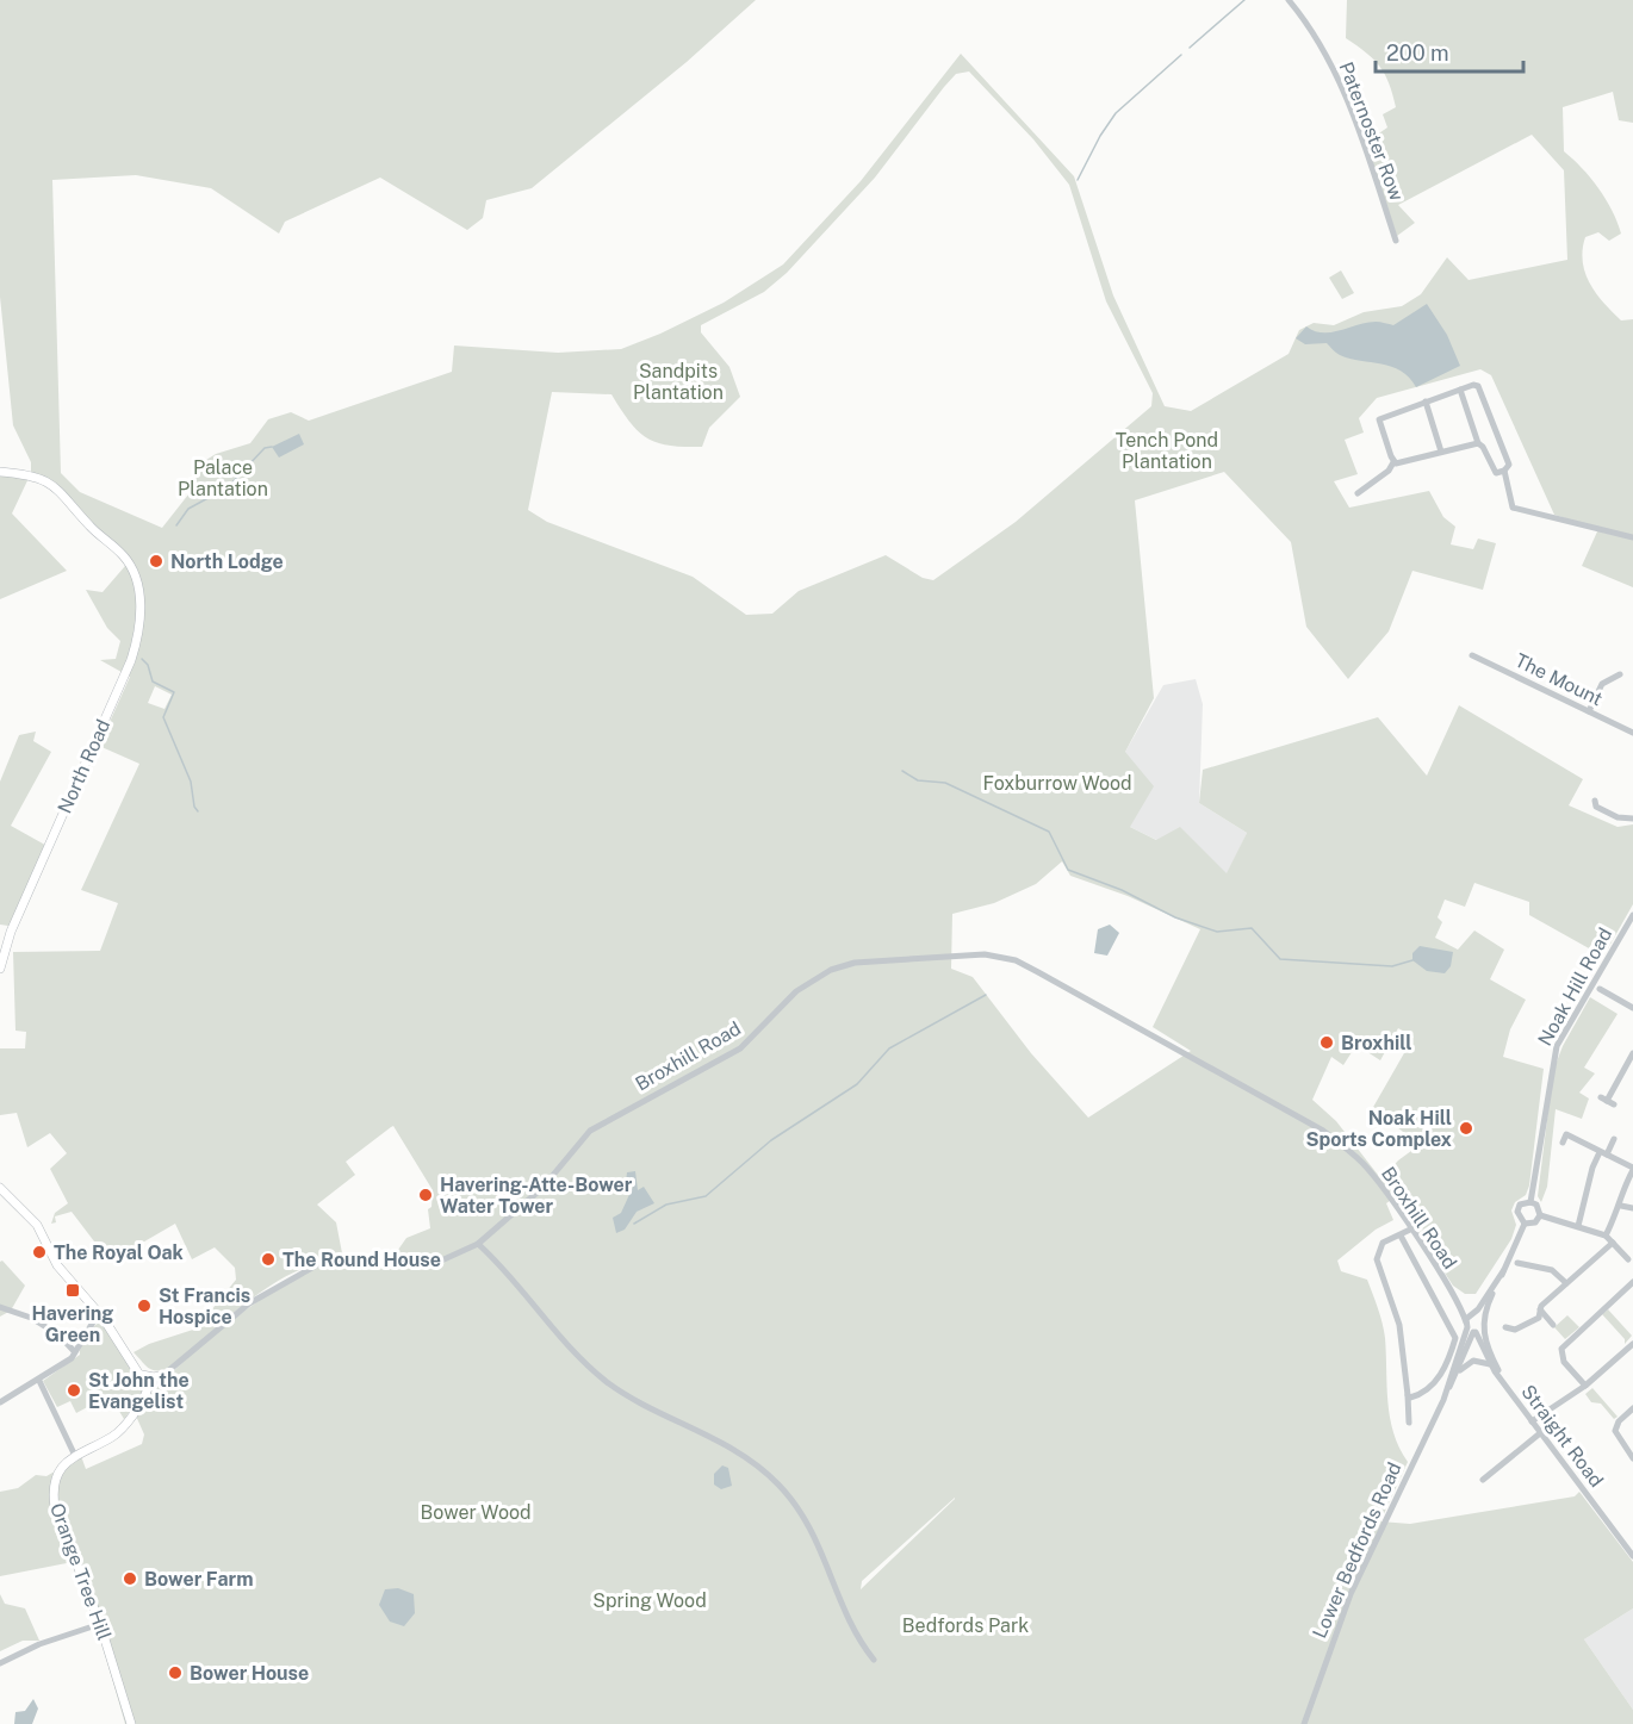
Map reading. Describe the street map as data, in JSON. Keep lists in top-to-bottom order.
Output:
{
  "streets": {
    "main road": ["North Road", "Orange Tree Hill"],
    "street": [
      "Paternoster Row",
      "The Mount",
      "Noak Hill Road",
      "Broxhill Road",
      "Straight Road",
      "Lower Bedfords Road"
    ]
  },
  "crossings": [
    ["Noak Hill Road", "Broxhill Road"],
    ["Noak Hill Road", "Straight Road"],
    ["Noak Hill Road", "Lower Bedfords Road"],
    ["Broxhill Road", "Straight Road"],
    ["Broxhill Road", "Lower Bedfords Road"],
    ["Broxhill Road", "Orange Tree Hill"],
    ["Straight Road", "Lower Bedfords Road"]
  ],
  "parks": [
    "Sandpits Plantation",
    "Tench Pond Plantation",
    "Palace Plantation",
    "Foxburrow Wood",
    "Bower Wood",
    "Spring Wood",
    "Bedfords Park"
  ],
  "places": {
    "other": [
      "North Lodge",
      "Broxhill",
      "Noak Hill Sports Complex",
      "Havering-Atte-Bower Water Tower",
      "The Royal Oak",
      "The Round House",
      "St Francis Hospice",
      "St John the Evangelist",
      "Bower Farm",
      "Bower House"
    ],
    "transit": ["Havering Green"]
  },
  "scale_bar": "200 m"
}
